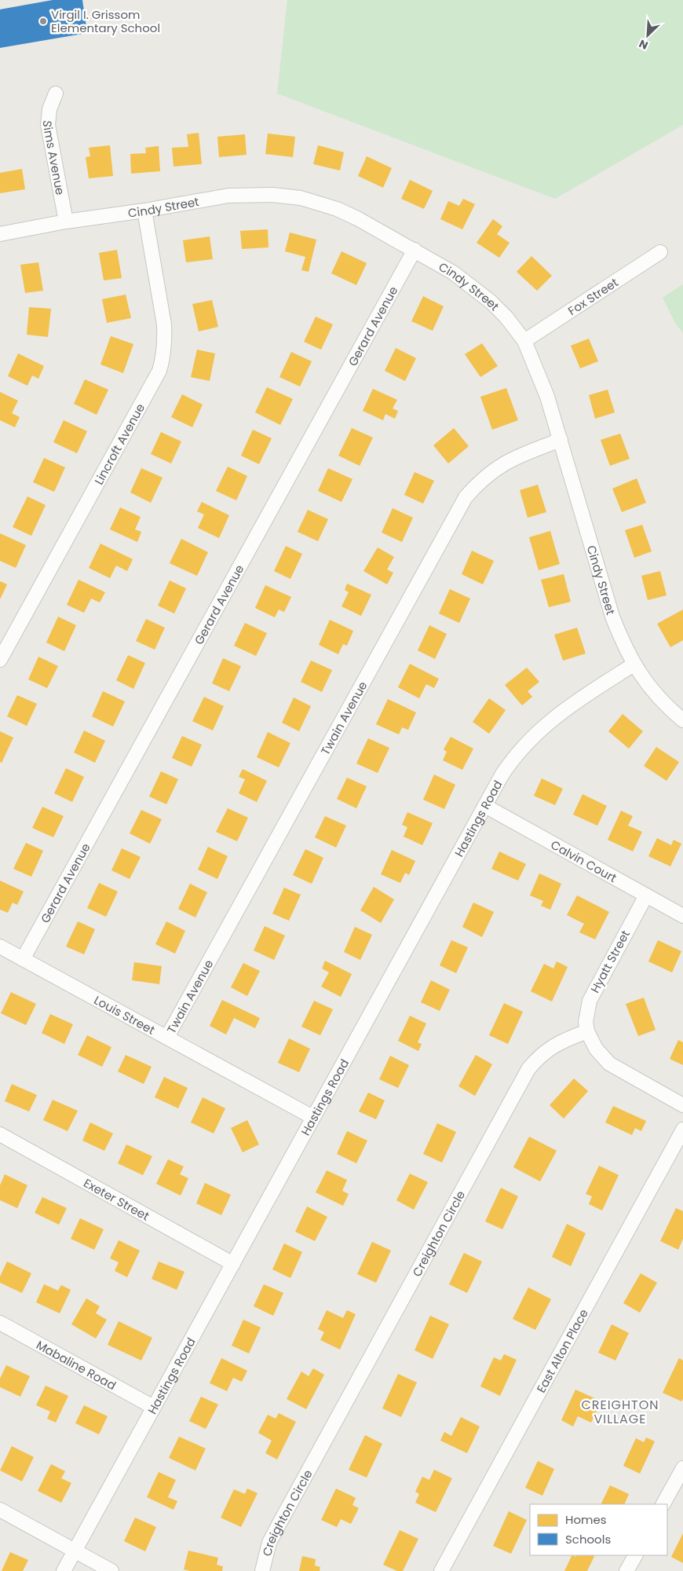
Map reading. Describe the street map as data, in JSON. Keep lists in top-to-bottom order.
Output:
{
  "streets": {
    "street": [
      "Sims Avenue",
      "Cindy Street",
      "Fox Street",
      "Gerard Avenue",
      "Lincroft Avenue",
      "Twain Avenue",
      "Hastings Road",
      "Calvin Court",
      "Hyatt Street",
      "Louis Street",
      "Exeter Street",
      "Creighton Circle",
      "East Alton Place",
      "Mabaline Road"
    ]
  },
  "crossings": [
    ["Sims Avenue", "Cindy Street"],
    ["Cindy Street", "Fox Street"],
    ["Cindy Street", "Gerard Avenue"],
    ["Cindy Street", "Lincroft Avenue"],
    ["Cindy Street", "Twain Avenue"],
    ["Cindy Street", "Hastings Road"],
    ["Gerard Avenue", "Louis Street"],
    ["Twain Avenue", "Louis Street"],
    ["Hastings Road", "Calvin Court"],
    ["Hastings Road", "Louis Street"],
    ["Hastings Road", "Exeter Street"],
    ["Hastings Road", "Mabaline Road"],
    ["Calvin Court", "Hyatt Street"],
    ["Hyatt Street", "Creighton Circle"]
  ],
  "districts": ["CREIGHTON VILLAGE"],
  "places": ["Virgil I. Grissom Elementary School"],
  "legend": ["Homes", "Schools"],
  "north": "bottom left"
}
